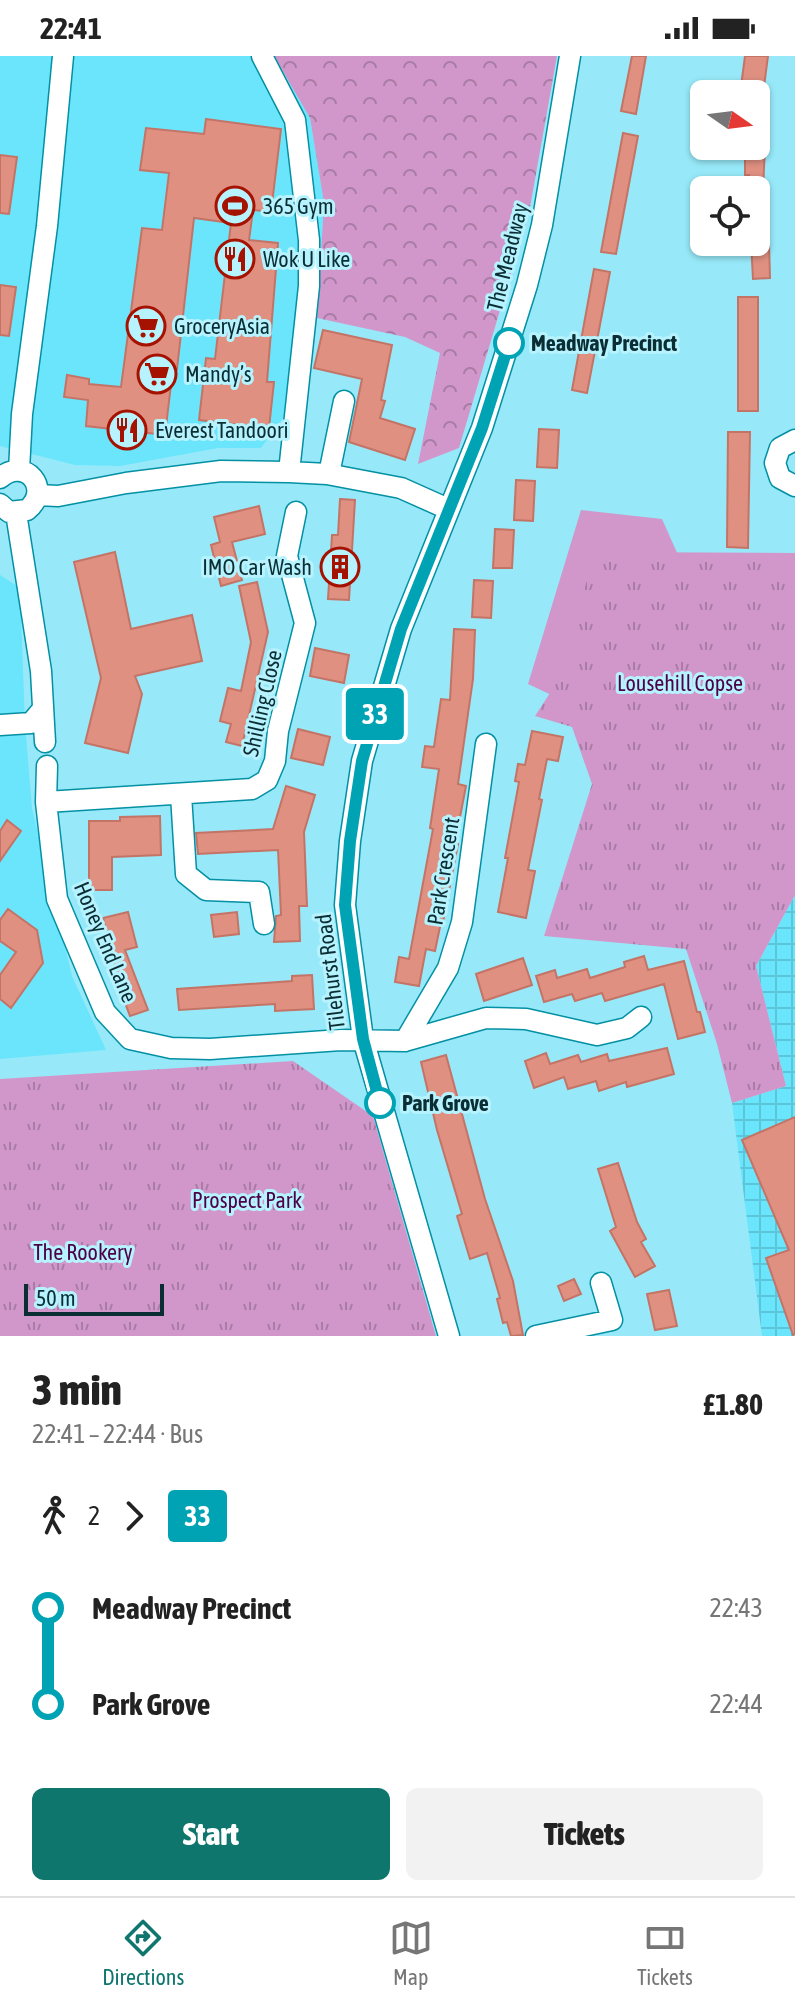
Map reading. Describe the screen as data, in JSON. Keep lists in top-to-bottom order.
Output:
{
  "streets": {
    "street": [
      "The Meadway",
      "Shilling Close",
      "Park Crescent",
      "Honey End Lane",
      "Tilehurst Road"
    ]
  },
  "crossings": [
    ["The Meadway", "Tilehurst Road"],
    ["Shilling Close", "Honey End Lane"],
    ["Honey End Lane", "Tilehurst Road"]
  ],
  "parks": ["Lousehill Copse", "Prospect Park", "The Rookery"],
  "places": {
    "sports": ["365 Gym"],
    "restaurant": ["Wok U Like", "Everest Tandoori"],
    "supermarket": ["GroceryAsia", "Mandy’s"],
    "other": ["Meadway Precinct", "Park Grove"],
    "building": ["IMO Car Wash"]
  },
  "lines": ["bus line 33"],
  "scale_bar": "50 m",
  "north": "right",
  "page": {
    "status": "22:41",
    "on_map": "33",
    "scale": "50 m",
    "heading": ["3 min", "22:41 – 22:44 · Bus", "£1.80"],
    "legs": ["2", "33"],
    "list": [
      {
        "name": "Meadway Precinct",
        "value": "22:43"
      },
      {
        "name": "Park Grove",
        "value": "22:44"
      }
    ],
    "buttons": ["Start", "Tickets"],
    "tabs": ["Directions", "Map", "Tickets"]
  }
}
